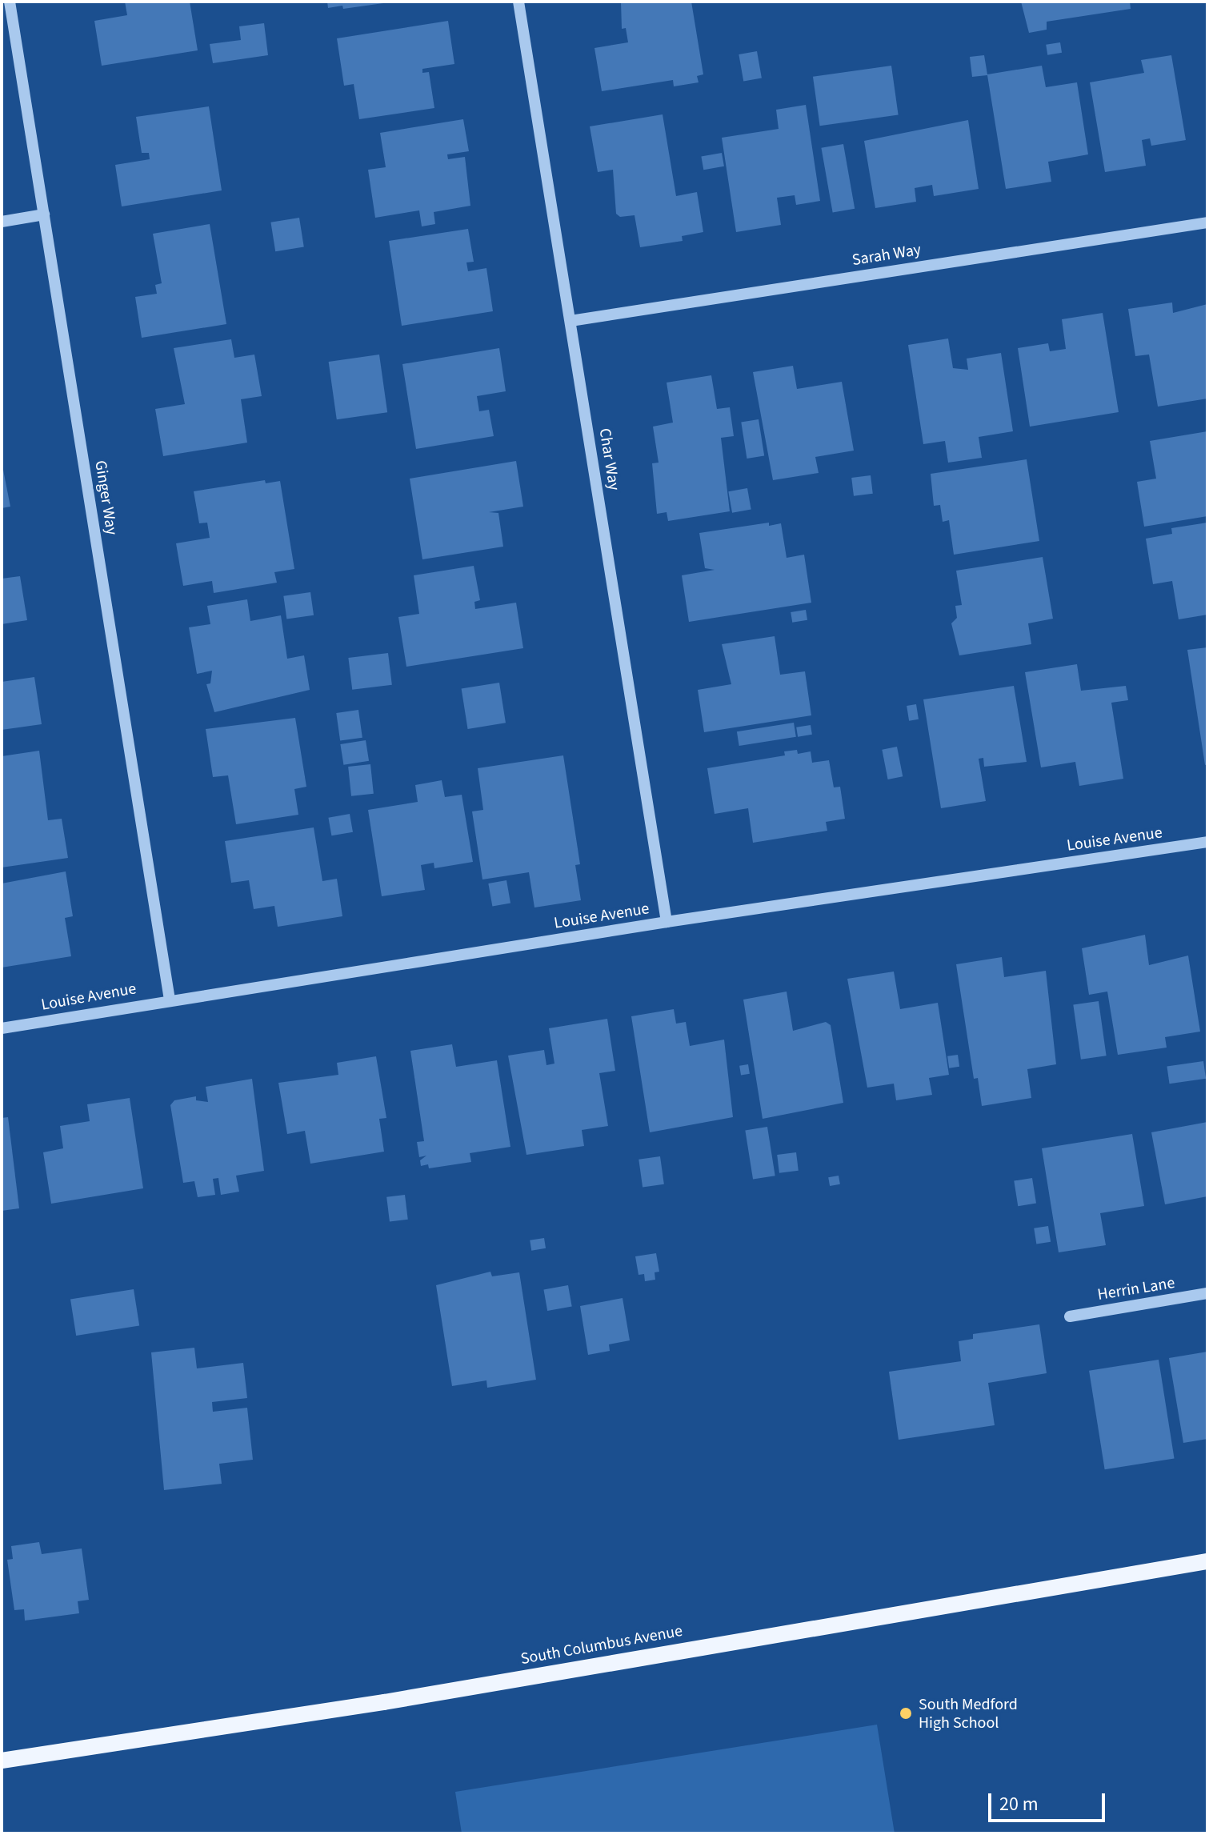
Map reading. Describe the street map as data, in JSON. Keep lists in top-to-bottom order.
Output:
{
  "streets": {
    "main road": ["South Columbus Avenue"],
    "street": [
      "Sarah Way",
      "Char Way",
      "Ginger Way",
      "Louise Avenue",
      "Herrin Lane"
    ]
  },
  "crossings": [
    ["Sarah Way", "Char Way"],
    ["Char Way", "Louise Avenue"],
    ["Ginger Way", "Louise Avenue"]
  ],
  "places": ["South Medford High School"],
  "scale_bar": "20 m"
}
